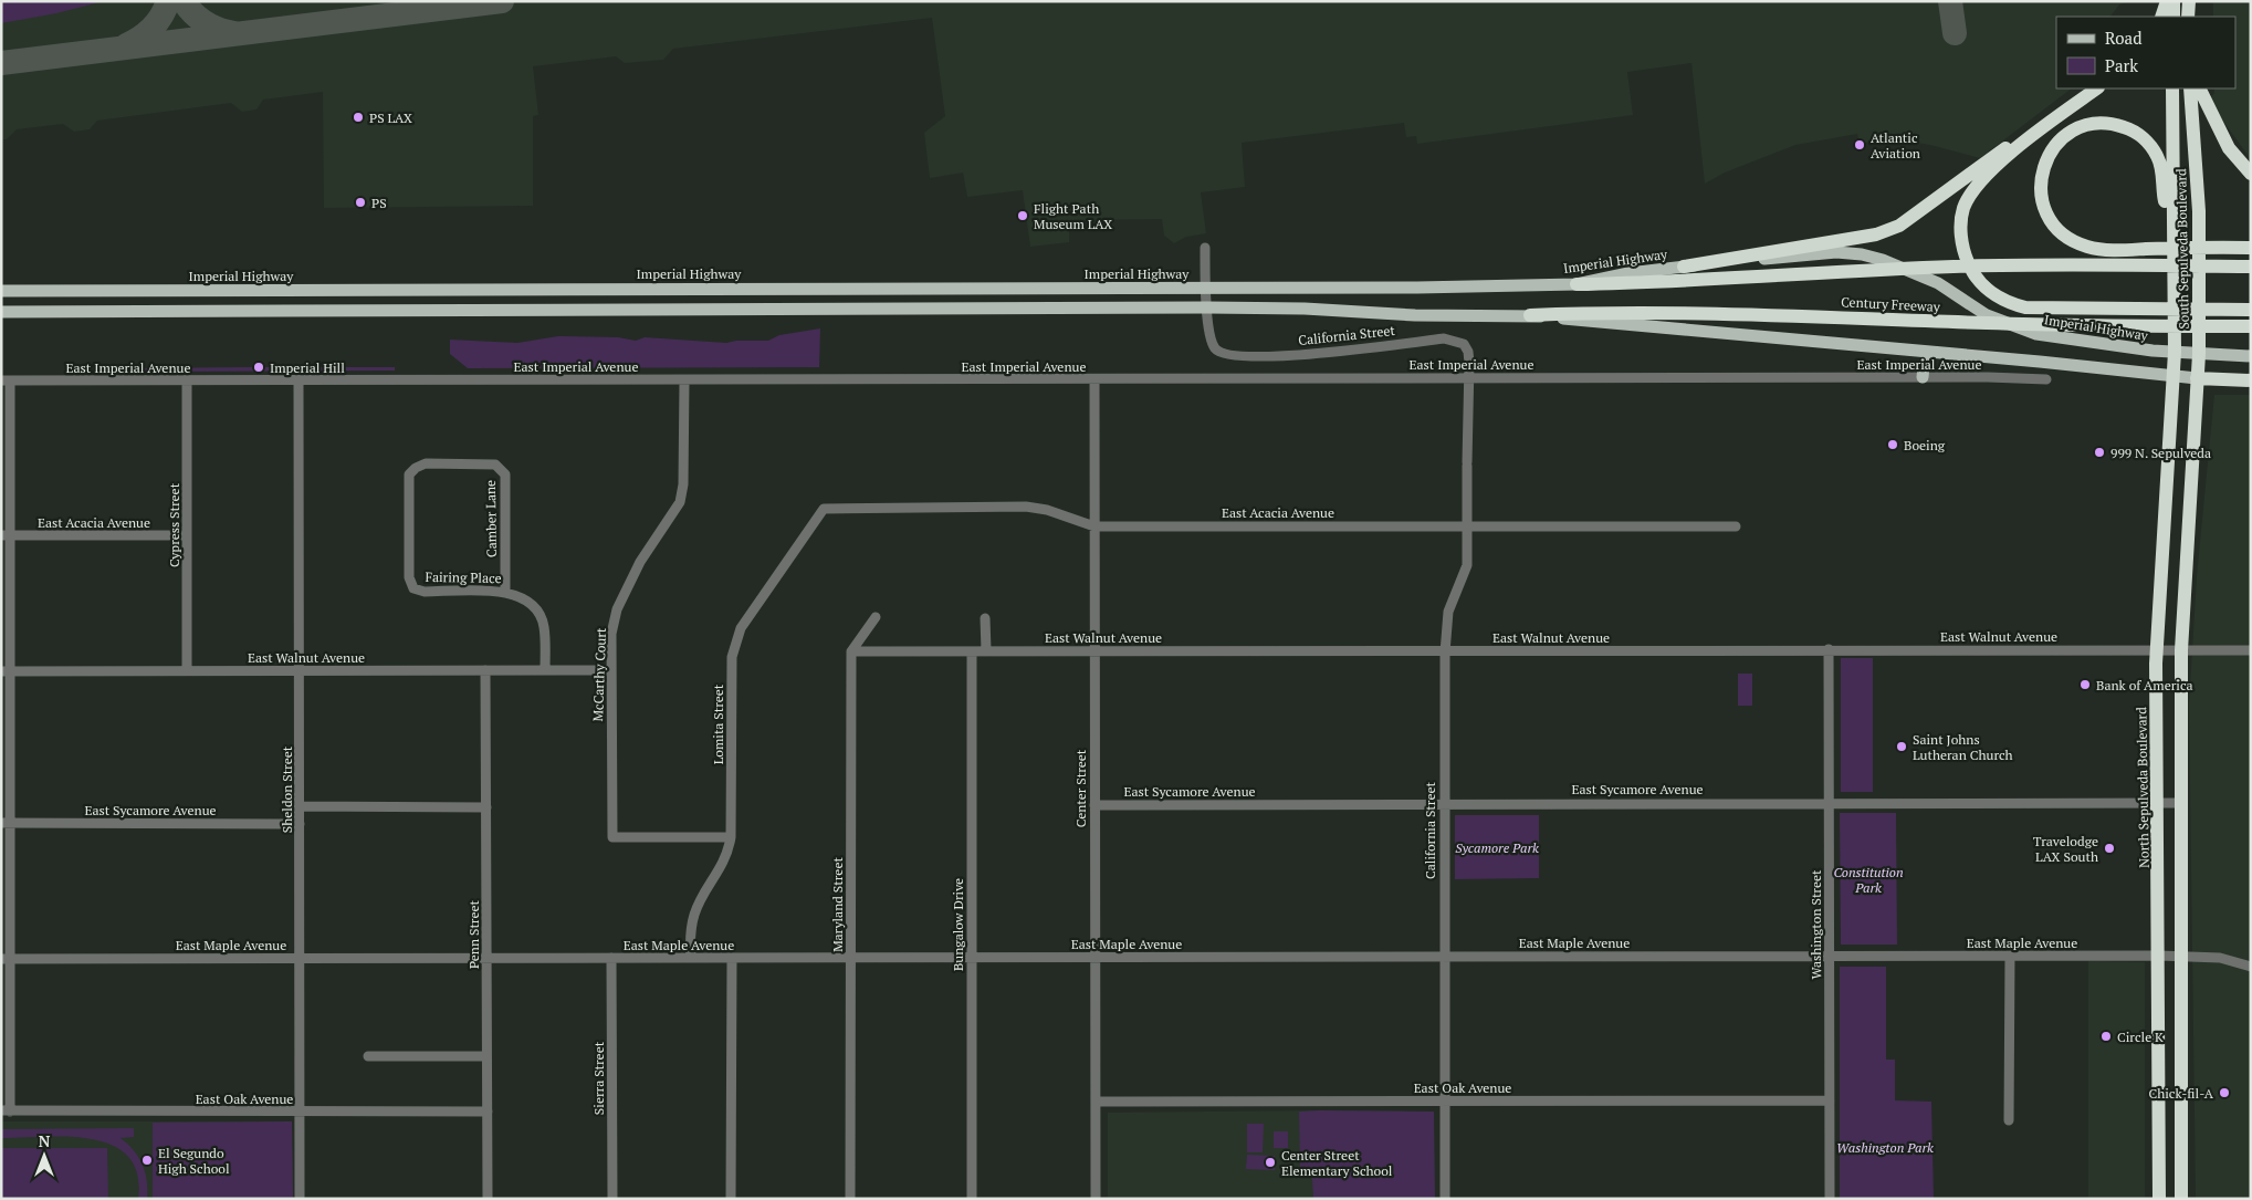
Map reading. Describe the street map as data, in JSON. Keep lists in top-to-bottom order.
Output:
{
  "streets": {
    "highway": ["South Sepulveda Boulevard", "Century Freeway", "North Sepulveda Boulevard"],
    "main road": ["Imperial Highway"],
    "street": [
      "California Street",
      "East Imperial Avenue",
      "East Acacia Avenue",
      "Camber Lane",
      "Cypress Street",
      "Fairing Place",
      "East Walnut Avenue",
      "McCarthy Court",
      "Lomita Street",
      "Center Street",
      "East Sycamore Avenue",
      "Sheldon Street",
      "Maryland Street",
      "Bungalow Drive",
      "Washington Street",
      "Penn Street",
      "East Maple Avenue",
      "Sierra Street",
      "East Oak Avenue"
    ]
  },
  "crossings": [
    ["South Sepulveda Boulevard", "Imperial Highway"],
    ["South Sepulveda Boulevard", "North Sepulveda Boulevard"],
    ["Imperial Highway", "California Street"],
    ["California Street", "East Imperial Avenue"],
    ["California Street", "East Acacia Avenue"],
    ["California Street", "East Walnut Avenue"],
    ["California Street", "East Sycamore Avenue"],
    ["California Street", "East Maple Avenue"],
    ["California Street", "East Oak Avenue"],
    ["East Imperial Avenue", "Cypress Street"],
    ["East Imperial Avenue", "McCarthy Court"],
    ["East Imperial Avenue", "Center Street"],
    ["East Imperial Avenue", "Sheldon Street"],
    ["East Acacia Avenue", "Cypress Street"],
    ["East Acacia Avenue", "Lomita Street"],
    ["East Acacia Avenue", "Center Street"],
    ["Camber Lane", "Fairing Place"],
    ["Cypress Street", "East Walnut Avenue"],
    ["Fairing Place", "East Walnut Avenue"],
    ["East Walnut Avenue", "McCarthy Court"],
    ["East Walnut Avenue", "North Sepulveda Boulevard"],
    ["East Walnut Avenue", "Center Street"],
    ["East Walnut Avenue", "Sheldon Street"],
    ["East Walnut Avenue", "Maryland Street"],
    ["East Walnut Avenue", "Bungalow Drive"],
    ["East Walnut Avenue", "Washington Street"],
    ["East Walnut Avenue", "Penn Street"],
    ["McCarthy Court", "Lomita Street"],
    ["Lomita Street", "East Maple Avenue"],
    ["North Sepulveda Boulevard", "East Sycamore Avenue"],
    ["North Sepulveda Boulevard", "East Maple Avenue"],
    ["Center Street", "East Sycamore Avenue"],
    ["Center Street", "East Maple Avenue"],
    ["Center Street", "East Oak Avenue"],
    ["East Sycamore Avenue", "Sheldon Street"],
    ["East Sycamore Avenue", "Washington Street"],
    ["Sheldon Street", "East Maple Avenue"],
    ["Sheldon Street", "East Oak Avenue"],
    ["Maryland Street", "East Maple Avenue"],
    ["Bungalow Drive", "East Maple Avenue"],
    ["Washington Street", "East Maple Avenue"],
    ["Washington Street", "East Oak Avenue"],
    ["Penn Street", "East Maple Avenue"],
    ["Penn Street", "East Oak Avenue"],
    ["East Maple Avenue", "Sierra Street"]
  ],
  "parks": ["Sycamore Park", "Constitution Park", "Washington Park"],
  "places": [
    "PS LAX",
    "Atlantic Aviation",
    "PS",
    "Flight Path Museum LAX",
    "Imperial Hill",
    "Boeing",
    "999 N. Sepulveda",
    "Bank of America",
    "Saint Johns Lutheran Church",
    "Travelodge LAX South",
    "Circle K",
    "Chick-fil-A",
    "El Segundo High School",
    "Center Street Elementary School"
  ],
  "legend": ["Road", "Park"],
  "north": "top"
}
